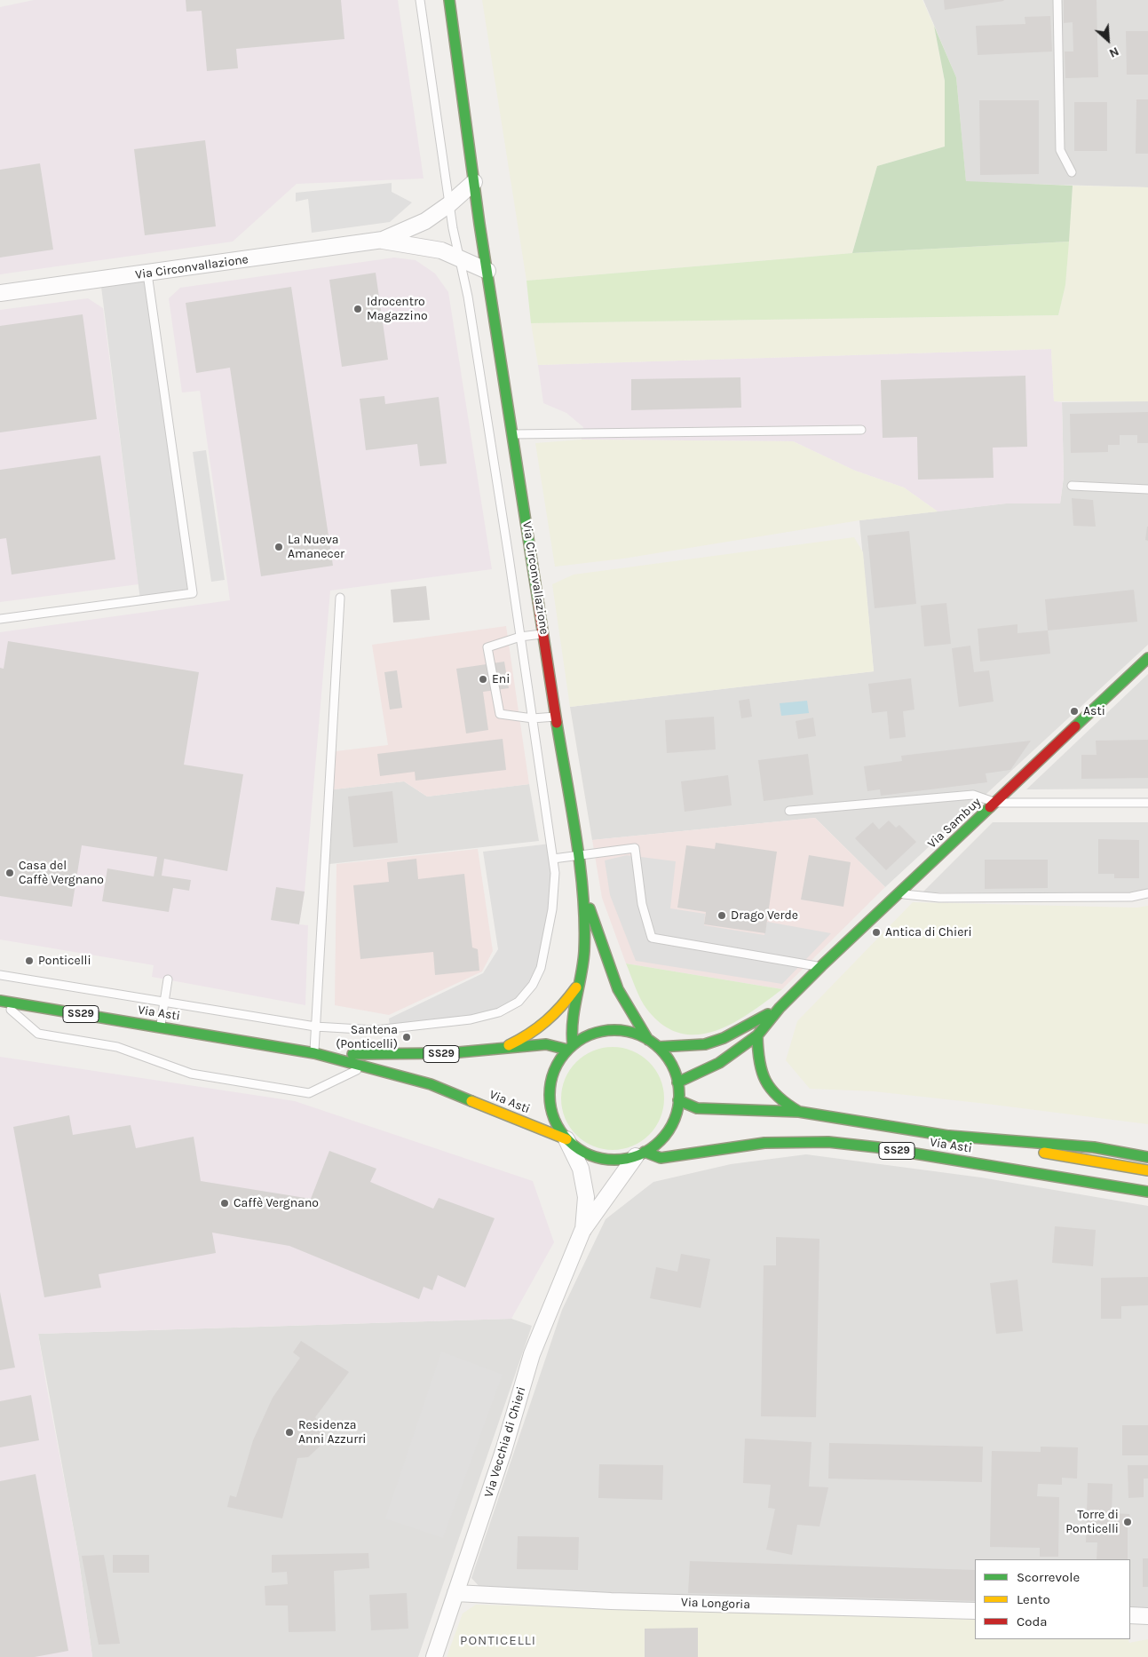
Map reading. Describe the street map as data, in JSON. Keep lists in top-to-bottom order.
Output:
{
  "streets": {
    "main road": [
      "Via Circonvallazione",
      "Via Sambuy",
      "Via Asti",
      "SS29"
    ],
    "street": ["Via Vecchia di Chieri", "Via Longoria"]
  },
  "crossings": [
    ["Via Circonvallazione", "Via Sambuy"],
    ["Via Circonvallazione", "Via Asti"],
    ["Via Circonvallazione", "Via Vecchia di Chieri"],
    ["Via Sambuy", "Via Asti"],
    ["Via Sambuy", "Via Vecchia di Chieri"],
    ["Via Asti", "Via Vecchia di Chieri"],
    ["Via Vecchia di Chieri", "Via Longoria"]
  ],
  "districts": ["PONTICELLI"],
  "places": [
    "Idrocentro Magazzino",
    "La Nueva Amanecer",
    "Eni",
    "Asti",
    "Casa del Caffè Vergnano",
    "Drago Verde",
    "Antica di Chieri",
    "Ponticelli",
    "Santena (Ponticelli)",
    "Caffè Vergnano",
    "Residenza Anni Azzurri",
    "Torre di Ponticelli"
  ],
  "legend": ["Scorrevole", "Lento", "Coda"],
  "north": "bottom right"
}
